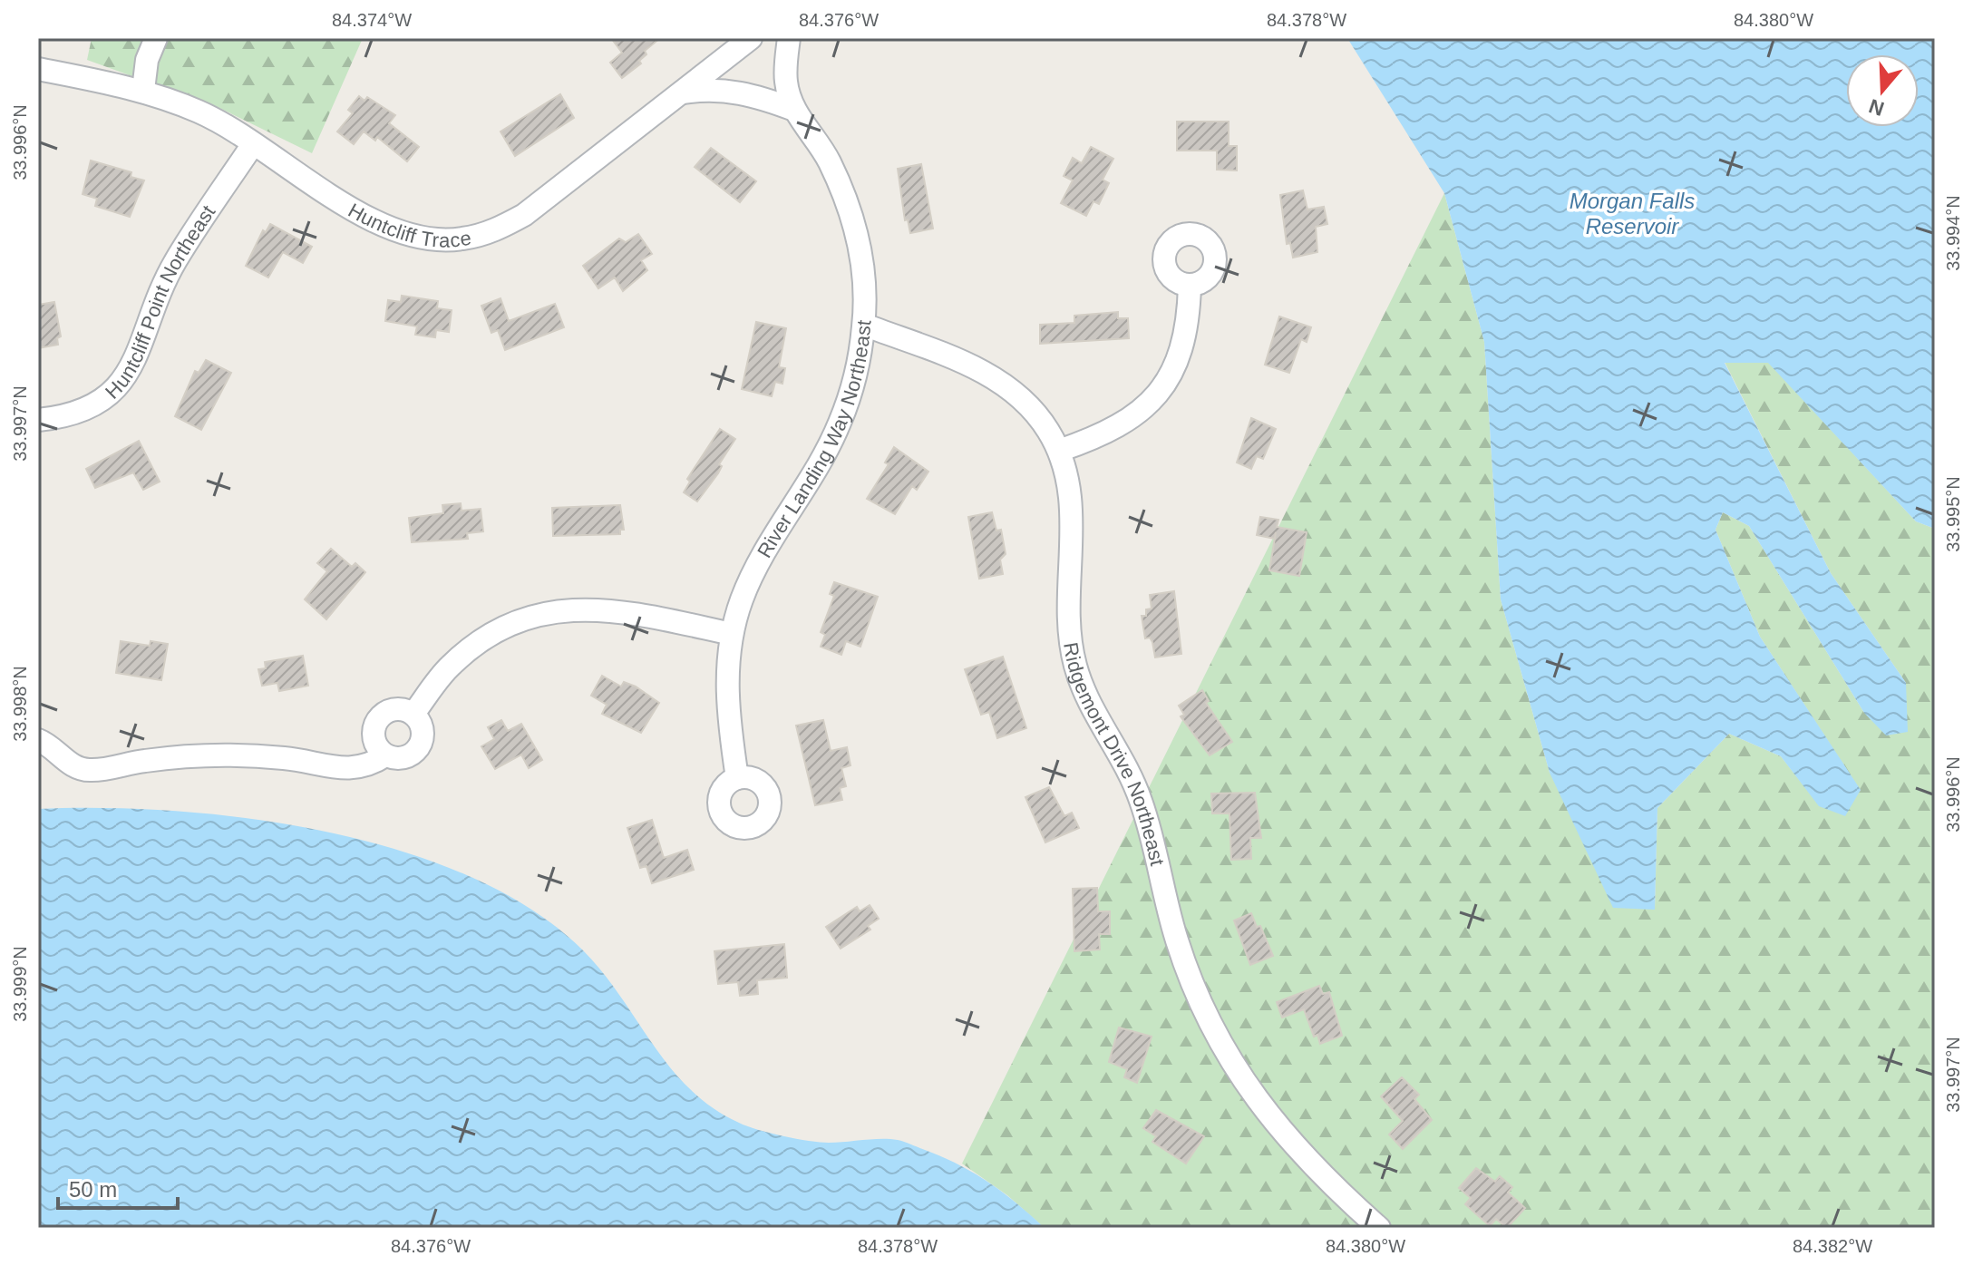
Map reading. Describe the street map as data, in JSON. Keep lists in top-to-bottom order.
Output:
{
  "streets": {
    "street": [
      "Huntcliff Trace",
      "Huntcliff Point Northeast",
      "River Landing Way Northeast",
      "Ridgemont Drive Northeast"
    ]
  },
  "crossings": [
    ["Huntcliff Trace", "Huntcliff Point Northeast"],
    ["River Landing Way Northeast", "Ridgemont Drive Northeast"]
  ],
  "water": ["Morgan Falls Reservoir"],
  "scale_bar": "50 m",
  "north": "bottom",
  "coordinates": [
    "84.374°W",
    "84.376°W",
    "84.378°W",
    "84.380°W",
    "33.996°N",
    "33.994°N",
    "33.997°N",
    "33.995°N",
    "33.998°N",
    "33.999°N",
    "84.382°W"
  ]
}
